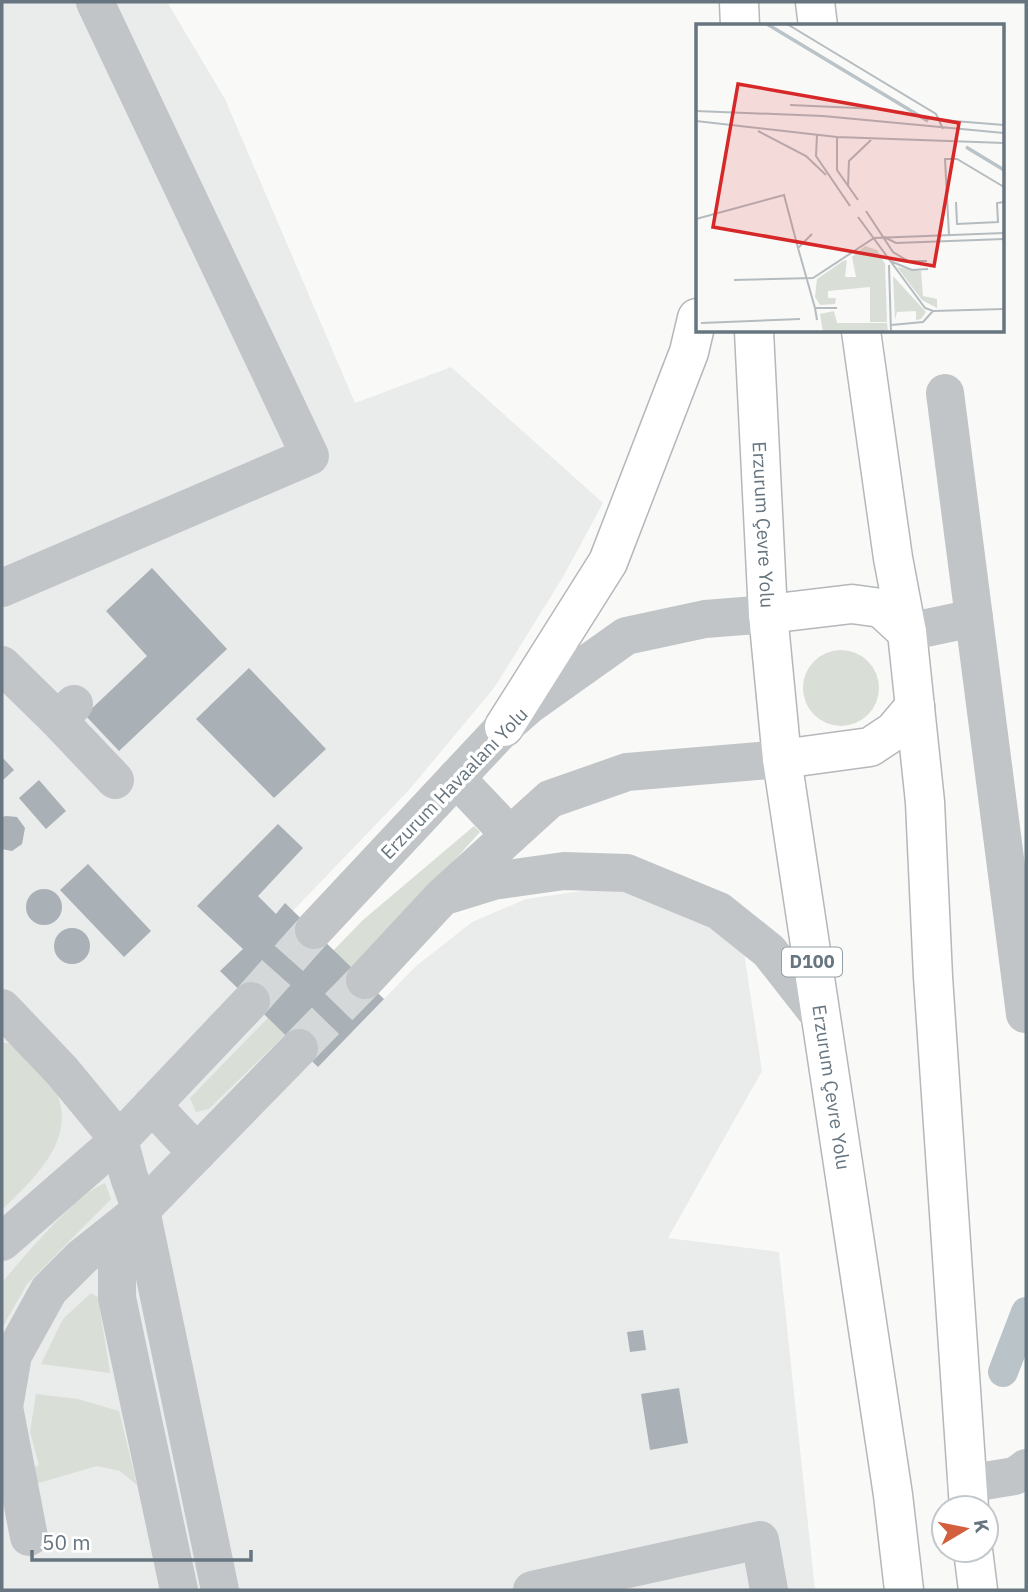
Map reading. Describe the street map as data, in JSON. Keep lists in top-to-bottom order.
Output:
{
  "streets": {
    "highway": ["Erzurum Çevre Yolu", "D100"],
    "street": ["Erzurum Havaalanı Yolu"]
  },
  "crossings": [
    ["Erzurum Çevre Yolu", "Erzurum Havaalanı Yolu"]
  ],
  "scale_bar": "50 m",
  "north": "right"
}
